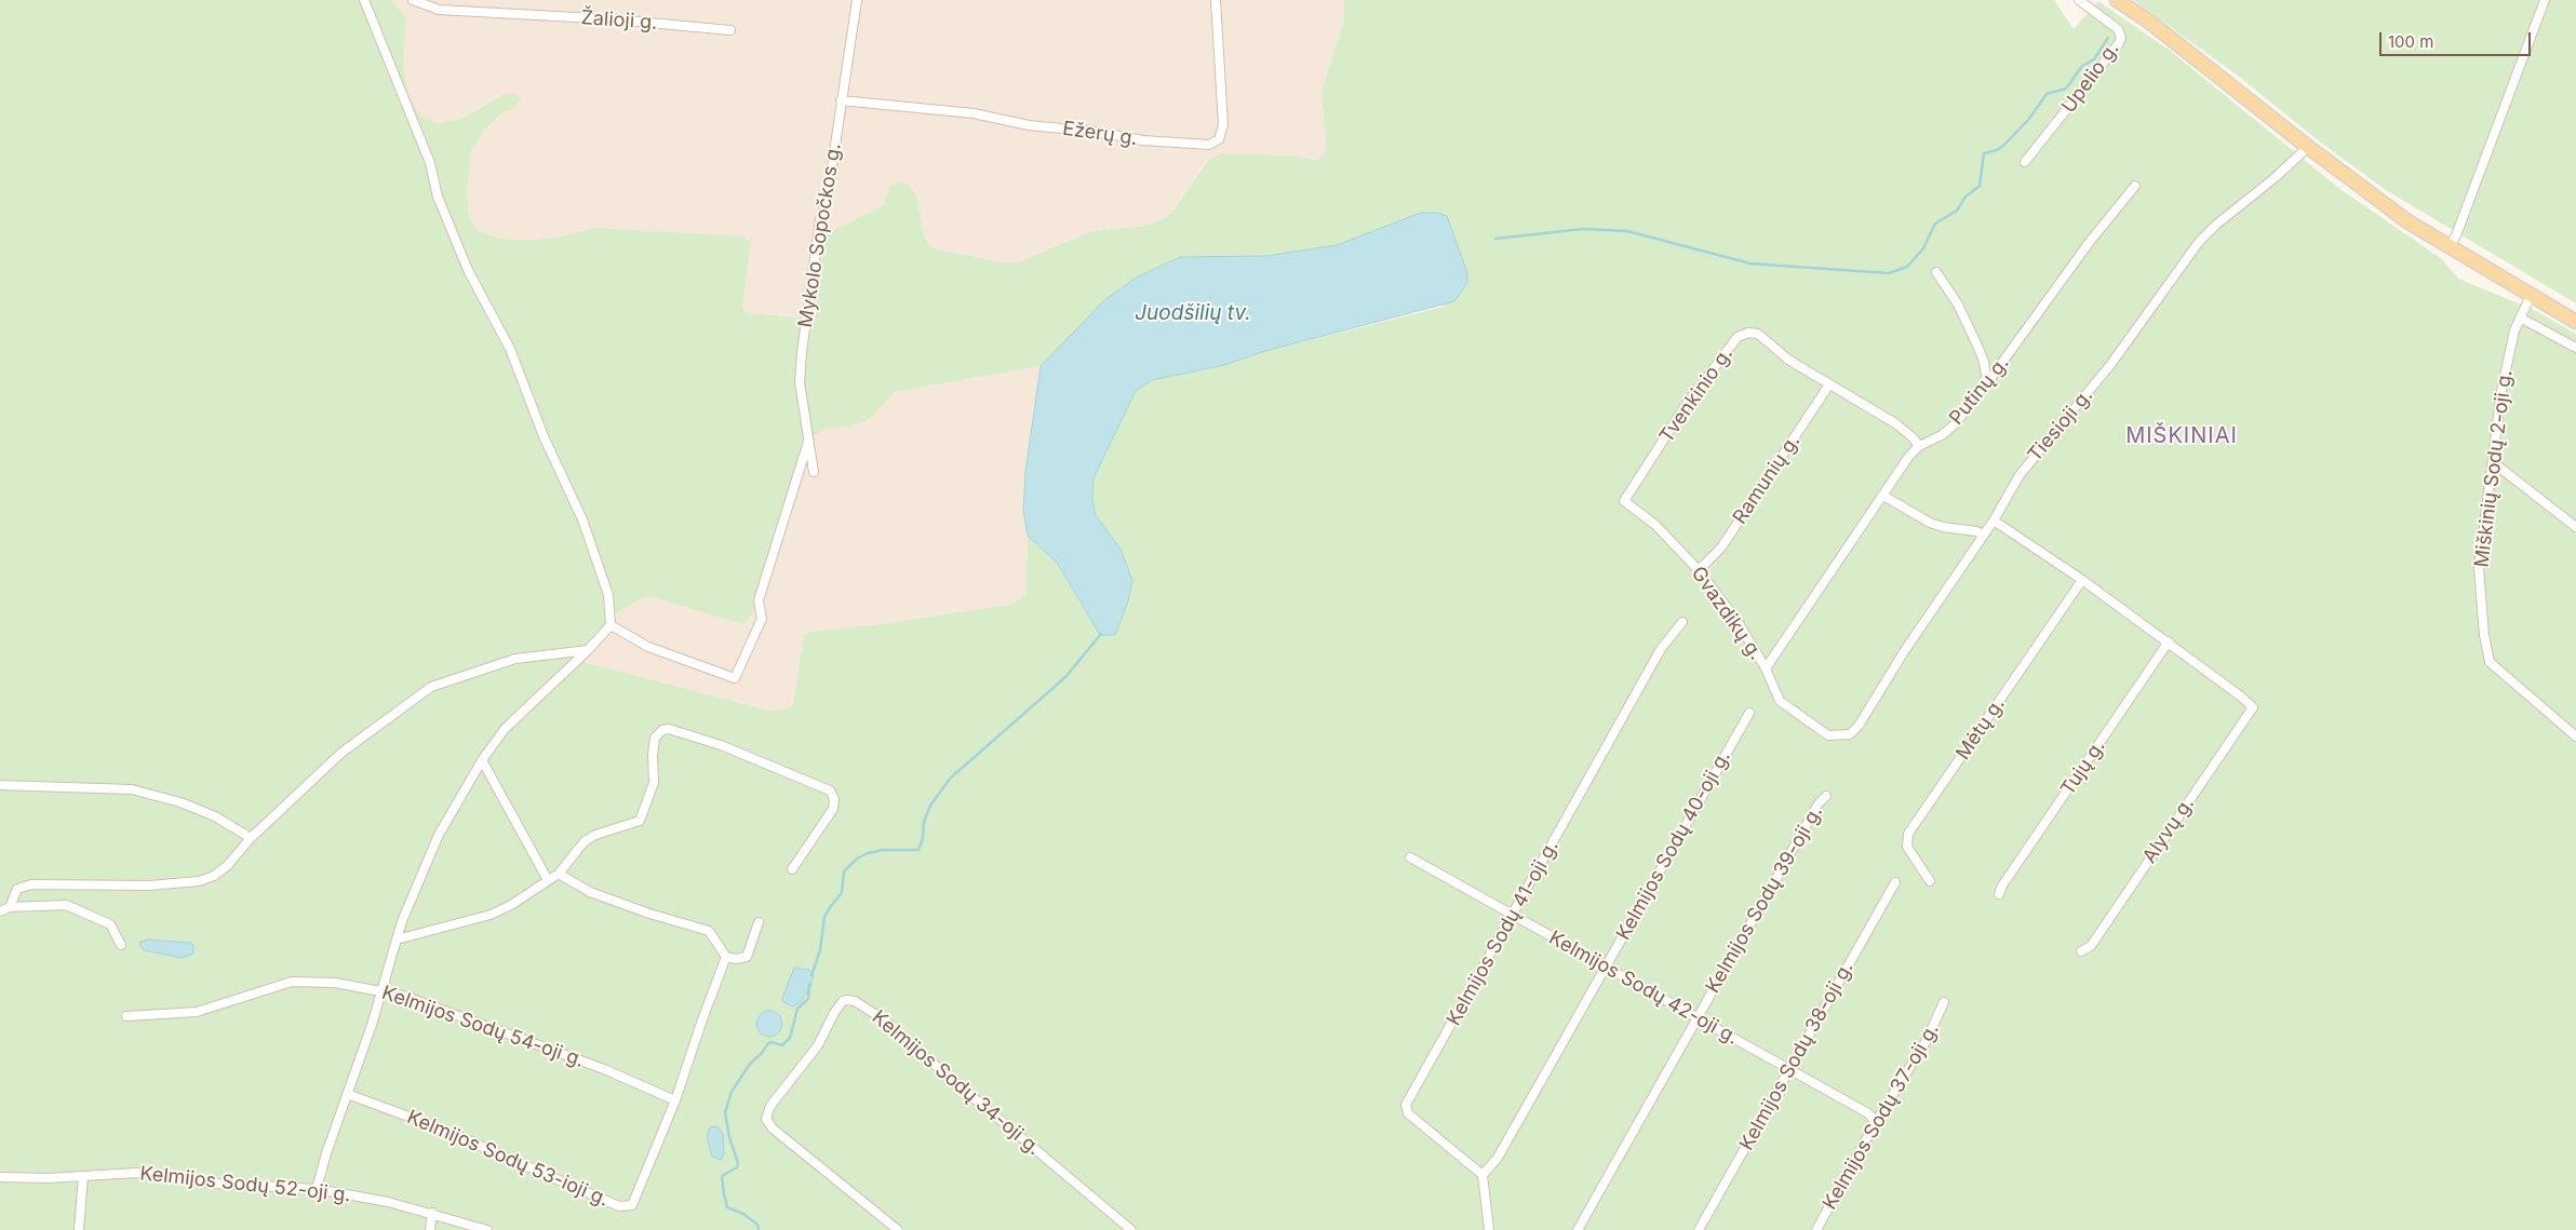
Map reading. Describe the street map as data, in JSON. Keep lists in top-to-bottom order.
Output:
{
  "streets": {
    "street": [
      "Žalioji g.",
      "Upelio g.",
      "Ežerų g.",
      "Mykolo Sopočkos g.",
      "Putinų g.",
      "Tvenkinio g.",
      "Tiesioji g.",
      "Miškinių Sodų 2-oji g.",
      "Ramunių g.",
      "Gvazdikų g.",
      "Mėtų g.",
      "Tujų g.",
      "Alyvų g.",
      "Kelmijos Sodų 40-oji g.",
      "Kelmijos Sodų 39-oji g.",
      "Kelmijos Sodų 41-oji g.",
      "Kelmijos Sodų 42-oji g.",
      "Kelmijos Sodų 54-oji g.",
      "Kelmijos Sodų 38-oji g.",
      "Kelmijos Sodų 34-oji g.",
      "Kelmijos Sodų 37-oji g.",
      "Kelmijos Sodų 53-ioji g.",
      "Kelmijos Sodų 52-oji g."
    ]
  },
  "crossings": [
    ["Ežerų g.", "Mykolo Sopočkos g."],
    ["Putinų g.", "Tvenkinio g."],
    ["Putinų g.", "Gvazdikų g."],
    ["Tvenkinio g.", "Ramunių g."],
    ["Tvenkinio g.", "Gvazdikų g."],
    ["Tiesioji g.", "Gvazdikų g."],
    ["Ramunių g.", "Gvazdikų g."],
    ["Tujų g.", "Alyvų g."],
    ["Kelmijos Sodų 40-oji g.", "Kelmijos Sodų 41-oji g."],
    ["Kelmijos Sodų 40-oji g.", "Kelmijos Sodų 42-oji g."],
    ["Kelmijos Sodų 39-oji g.", "Kelmijos Sodų 42-oji g."],
    ["Kelmijos Sodų 41-oji g.", "Kelmijos Sodų 42-oji g."],
    ["Kelmijos Sodų 42-oji g.", "Kelmijos Sodų 38-oji g."],
    ["Kelmijos Sodų 42-oji g.", "Kelmijos Sodų 37-oji g."],
    ["Kelmijos Sodų 54-oji g.", "Kelmijos Sodų 53-ioji g."]
  ],
  "districts": ["MIŠKINIAI"],
  "water": ["Juodšilių tv."],
  "scale_bar": "100 m"
}
